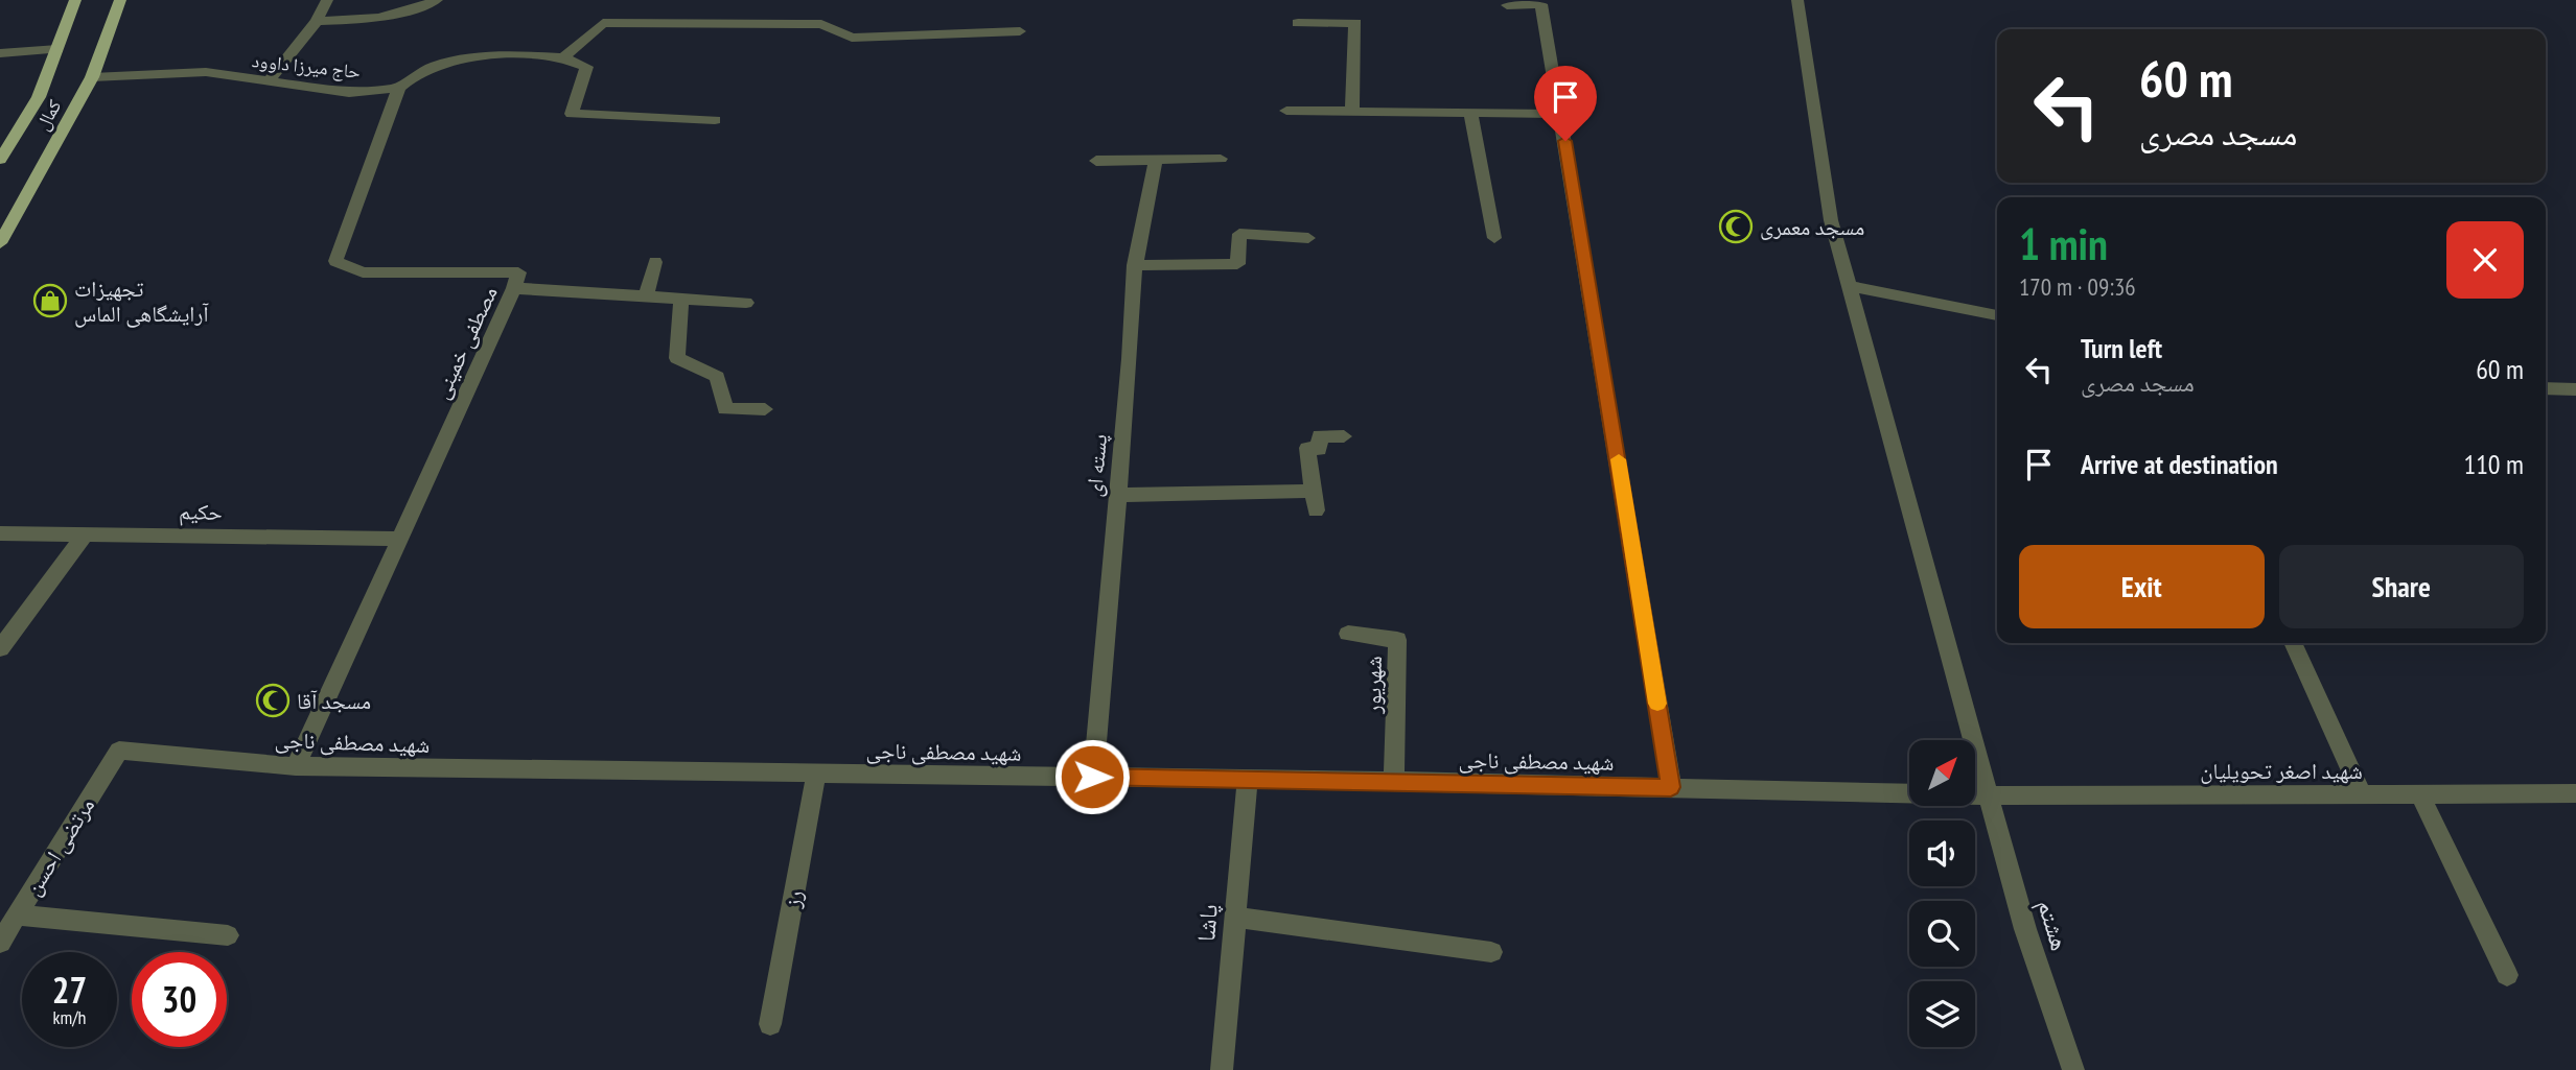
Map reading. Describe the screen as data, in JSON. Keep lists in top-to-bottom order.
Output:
{
  "streets": {
    "main road": ["کمال"],
    "street": [
      "حاج میرزا داوود",
      "مصطفی خمینی",
      "پسته ای",
      "حکیم",
      "شهریور",
      "شهید مصطفی ناجی",
      "شهید اصغر تحویلیان",
      "مرتضی احسن",
      "رز",
      "پاشا",
      "هشتم"
    ]
  },
  "crossings": [
    ["حاج میرزا داوود", "کمال"],
    ["حاج میرزا داوود", "مصطفی خمینی"],
    ["مصطفی خمینی", "حکیم"],
    ["مصطفی خمینی", "شهید مصطفی ناجی"],
    ["پسته ای", "شهید مصطفی ناجی"],
    ["شهریور", "شهید مصطفی ناجی"],
    ["شهید مصطفی ناجی", "شهید اصغر تحویلیان"],
    ["شهید مصطفی ناجی", "مرتضی احسن"],
    ["شهید مصطفی ناجی", "رز"],
    ["شهید مصطفی ناجی", "پاشا"],
    ["شهید مصطفی ناجی", "هشتم"],
    ["شهید اصغر تحویلیان", "هشتم"]
  ],
  "places": {
    "mosque": ["مسجد معمری", "مسجد آقا"],
    "shop": ["تجهیزات آرایشگاهی الماس"]
  },
  "north": "top right",
  "page": {
    "turn": ["60 m", "مسجد مصری"],
    "heading": ["1 min", "170 m · 09:36"],
    "list": [
      {
        "name": "Turn left",
        "note": "مسجد مصری",
        "value": "60 m"
      },
      {
        "name": "Arrive at destination",
        "value": "110 m"
      }
    ],
    "buttons": ["Exit", "Share"],
    "speed": "27 km/h",
    "limit": "30"
  }
}
